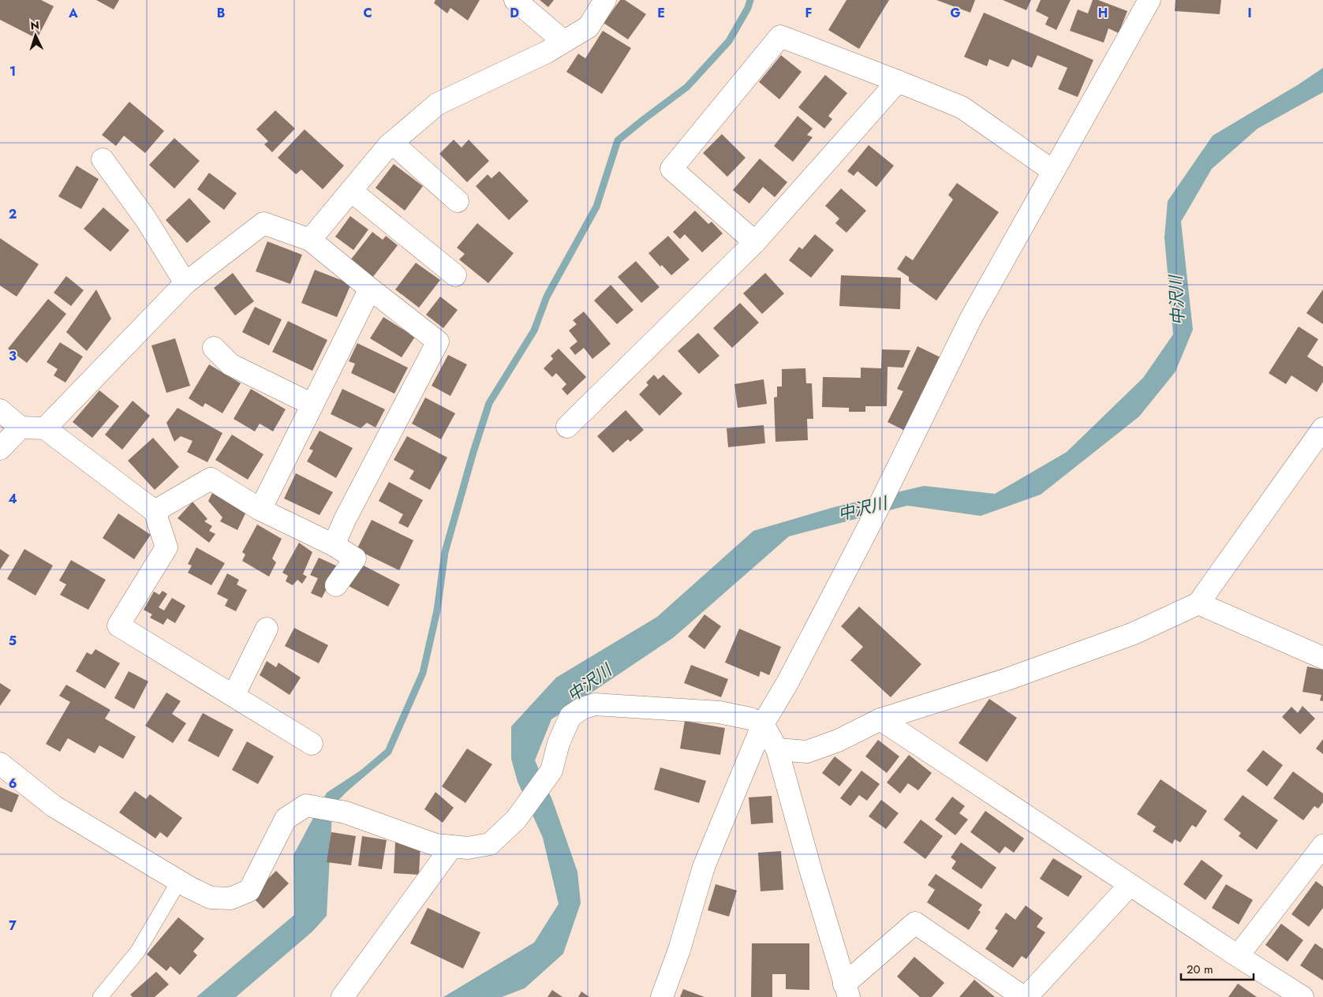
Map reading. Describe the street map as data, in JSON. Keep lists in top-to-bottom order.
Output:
{
  "water": ["中沢川"],
  "scale_bar": "20 m",
  "north": "top",
  "grid": {
    "columns": [
      "A",
      "B",
      "C",
      "D",
      "E",
      "F",
      "G",
      "H",
      "I"
    ],
    "rows": [
      "1",
      "2",
      "3",
      "4",
      "5",
      "6",
      "7"
    ]
  }
}
